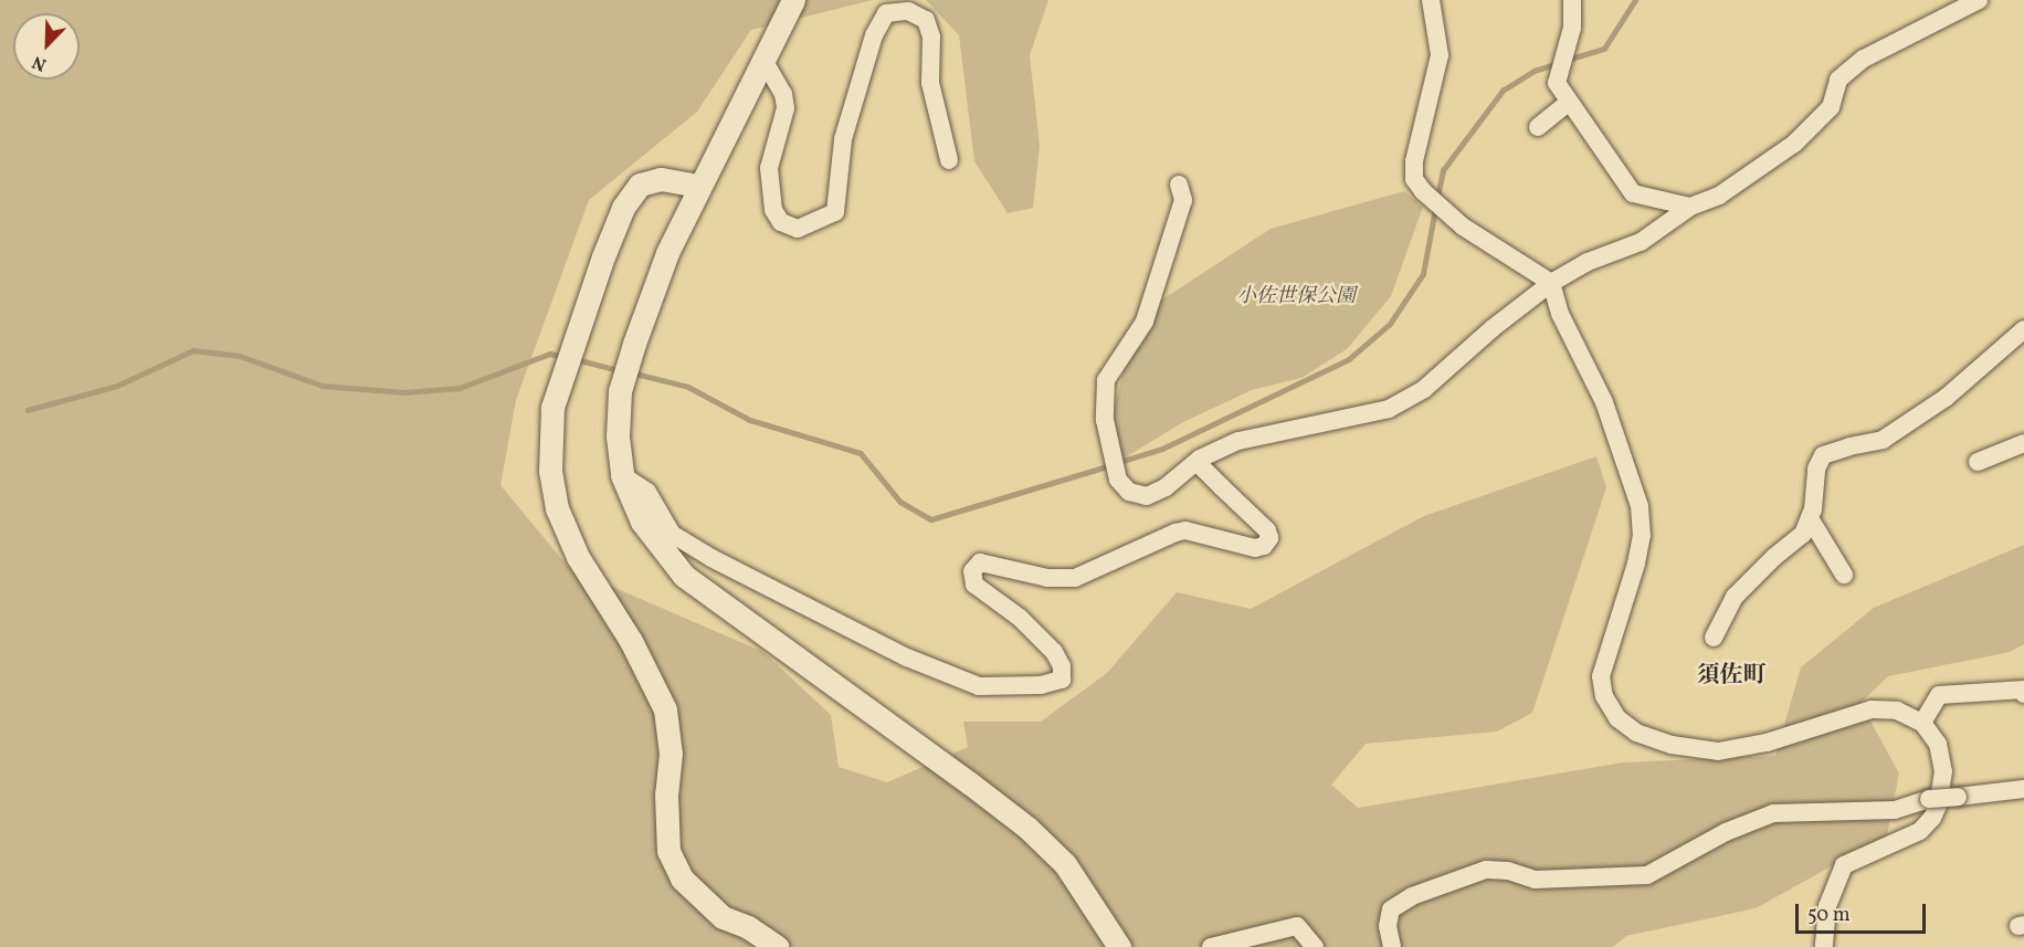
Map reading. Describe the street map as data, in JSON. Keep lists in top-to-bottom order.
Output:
{
  "districts": ["須佐町"],
  "parks": ["小佐世保公園"],
  "scale_bar": "50 m",
  "north": "bottom left"
}
